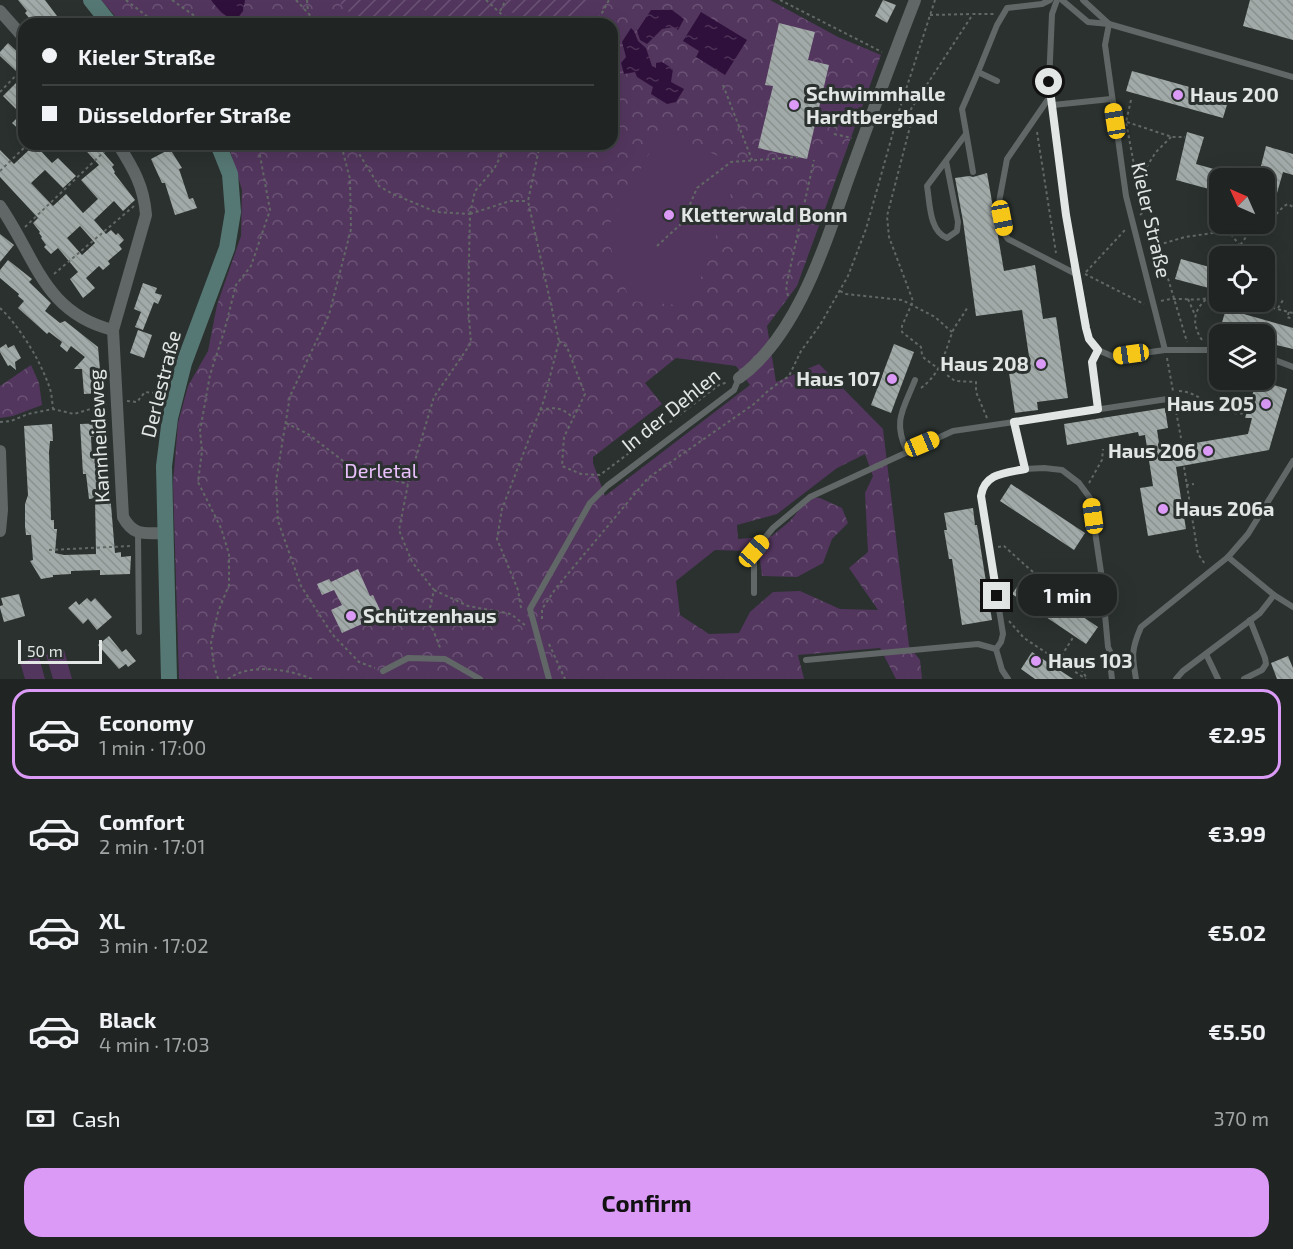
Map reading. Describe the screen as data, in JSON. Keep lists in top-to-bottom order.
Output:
{
  "streets": {
    "street": ["Derlestraße", "In der Dehlen", "Kannheideweg"],
    "lane": ["Kieler Straße"]
  },
  "parks": ["Derletal"],
  "places": [
    "Haus 200",
    "Schwimmhalle Hardtbergbad",
    "Kletterwald Bonn",
    "Haus 208",
    "Haus 107",
    "Haus 205",
    "Haus 206",
    "Haus 206a",
    "Schützenhaus",
    "Haus 103"
  ],
  "scale_bar": "50 m",
  "north": "top left",
  "page": {
    "banner": ["Kieler Straße", "Düsseldorfer Straße"],
    "bubble": "1 min",
    "scale": "50 m",
    "list": [
      {
        "name": "Economy",
        "note": "1 min · 17:00",
        "value": "€2.95"
      },
      {
        "name": "Comfort",
        "note": "2 min · 17:01",
        "value": "€3.99"
      },
      {
        "name": "XL",
        "note": "3 min · 17:02",
        "value": "€5.02"
      },
      {
        "name": "Black",
        "note": "4 min · 17:03",
        "value": "€5.50"
      }
    ],
    "pay": ["Cash", "370 m"],
    "buttons": "Confirm"
  }
}
